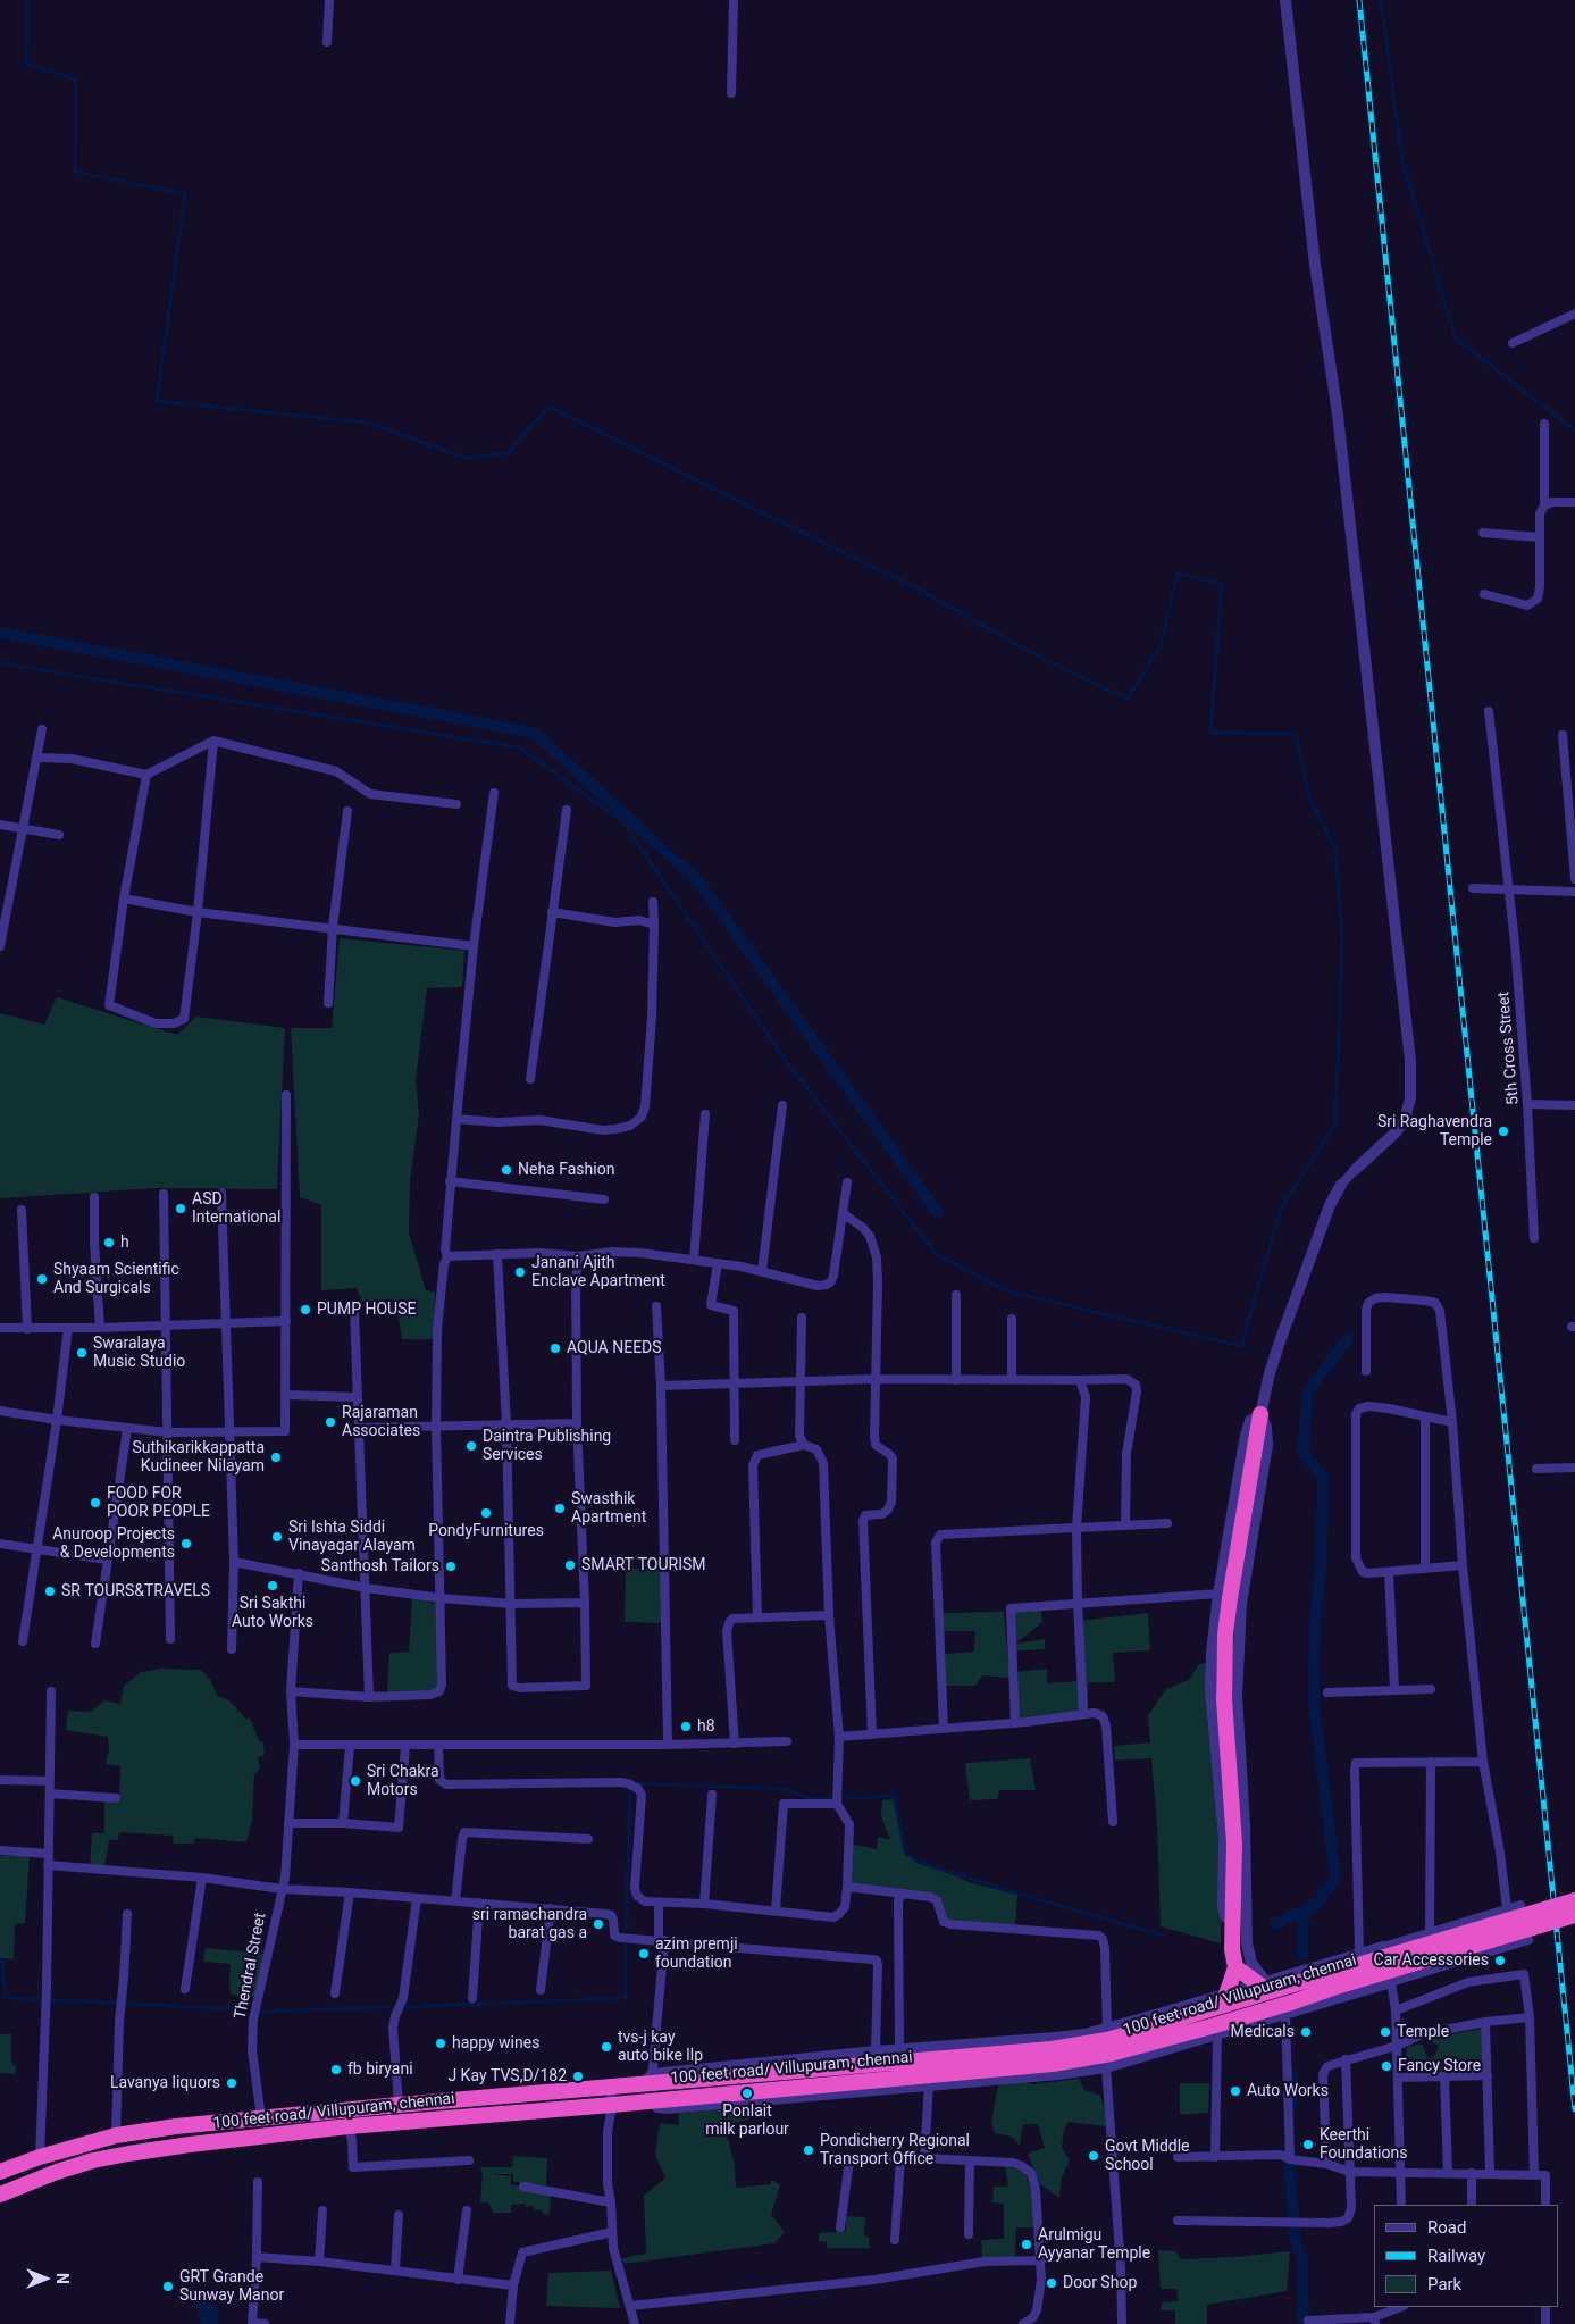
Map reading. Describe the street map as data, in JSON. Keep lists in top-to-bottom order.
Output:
{
  "streets": {
    "highway": ["100 feet road/ Villupuram, chennai"],
    "street": ["5th Cross Street", "Thendral Street"]
  },
  "crossings": [
    ["Thendral Street", "100 feet road/ Villupuram, chennai"]
  ],
  "places": [
    "Sri Raghavendra Temple",
    "Neha Fashion",
    "ASD International",
    "h",
    "Janani Ajith Enclave Apartment",
    "Shyaam Scientific And Surgicals",
    "PUMP HOUSE",
    "AQUA NEEDS",
    "Swaralaya Music Studio",
    "Rajaraman Associates",
    "Daintra Publishing Services",
    "Suthikarikkappatta Kudineer Nilayam",
    "FOOD FOR POOR PEOPLE",
    "Swasthik Apartment",
    "PondyFurnitures",
    "Sri Ishta Siddi Vinayagar Alayam",
    "Anuroop Projects & Developments",
    "SMART TOURISM",
    "Santhosh Tailors",
    "Sri Sakthi Auto Works",
    "SR TOURS&TRAVELS",
    "h8",
    "Sri Chakra Motors",
    "sri ramachandra barat gas a",
    "azim premji foundation",
    "Car Accessories",
    "Medicals",
    "Temple",
    "happy wines",
    "tvs-j kay auto bike llp",
    "Fancy Store",
    "fb biryani",
    "J Kay TVS,D/182",
    "Lavanya liquors",
    "Auto Works",
    "Ponlait milk parlour",
    "Keerthi Foundations",
    "Pondicherry Regional Transport Office",
    "Govt Middle School",
    "Arulmigu Ayyanar Temple",
    "Door Shop",
    "GRT Grande Sunway Manor"
  ],
  "legend": ["Road", "Railway", "Park"],
  "north": "right"
}
